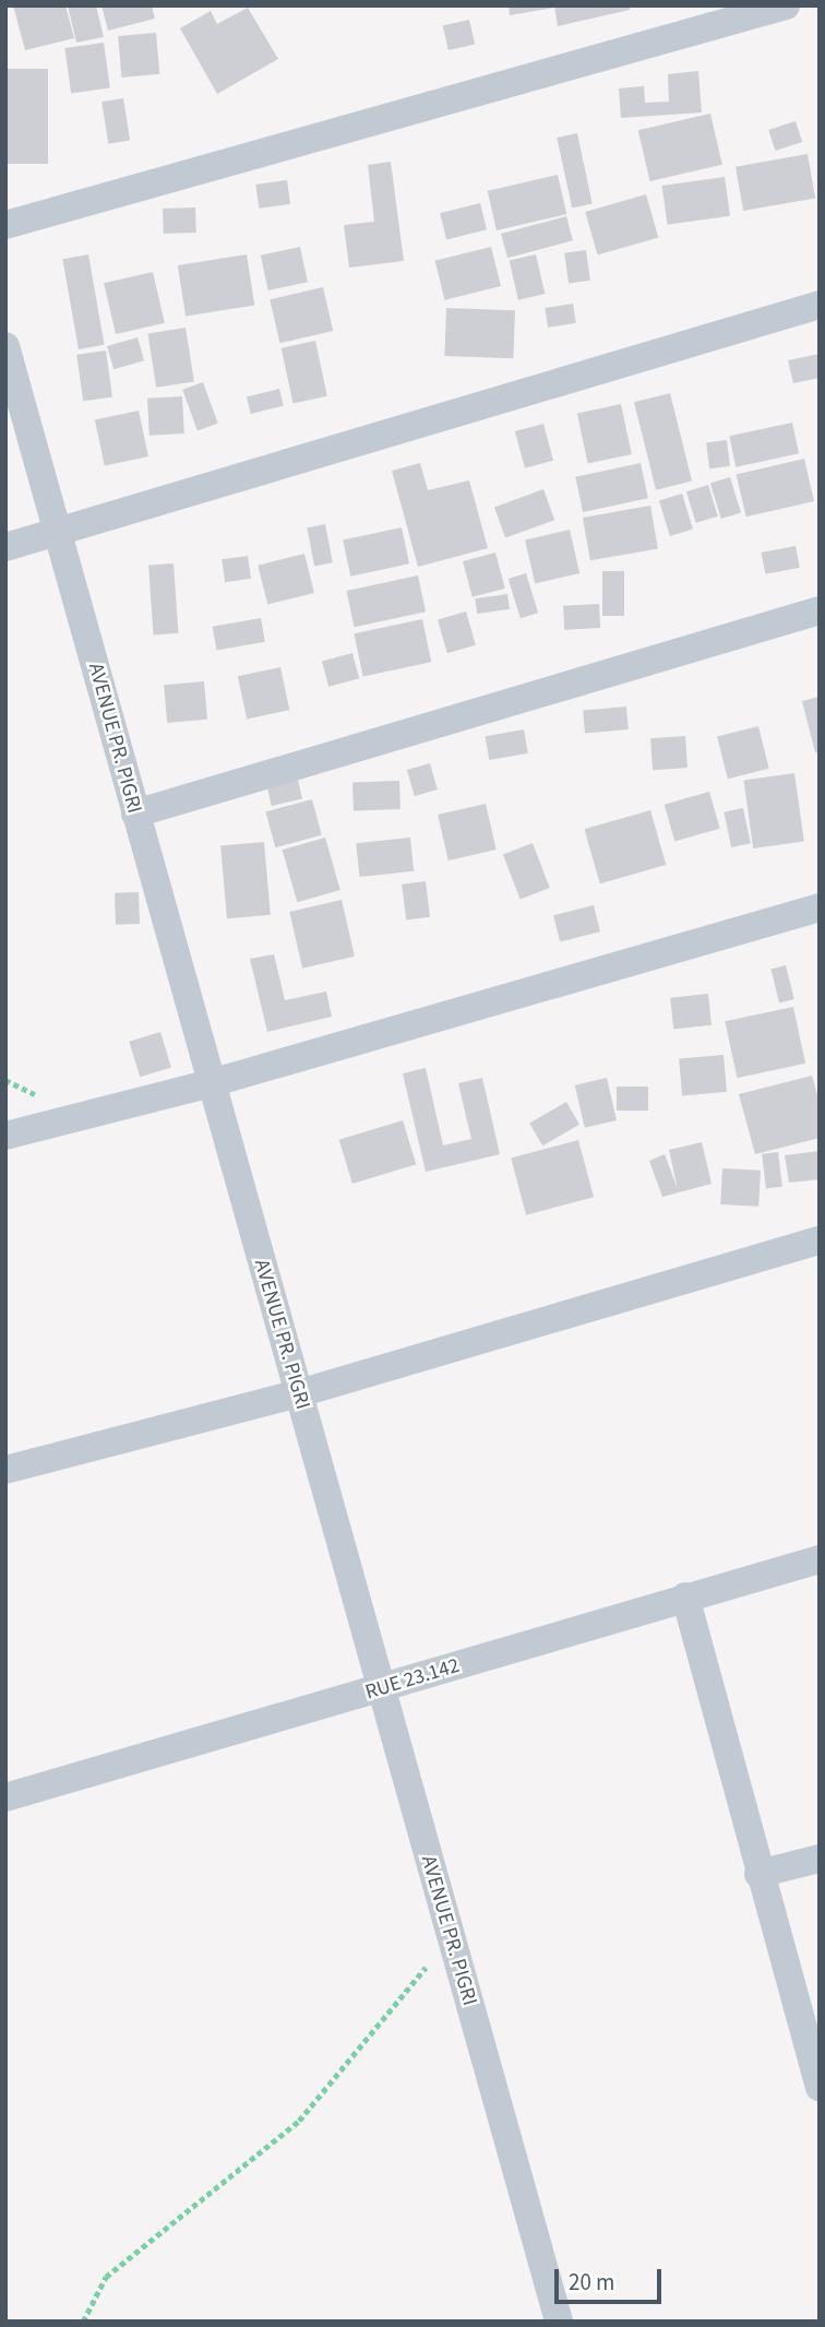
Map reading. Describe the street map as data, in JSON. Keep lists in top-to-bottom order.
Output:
{
  "streets": {
    "street": ["AVENUE PR. PIGRI", "RUE 23.142"]
  },
  "crossings": [
    ["AVENUE PR. PIGRI", "RUE 23.142"]
  ],
  "scale_bar": "20 m"
}
